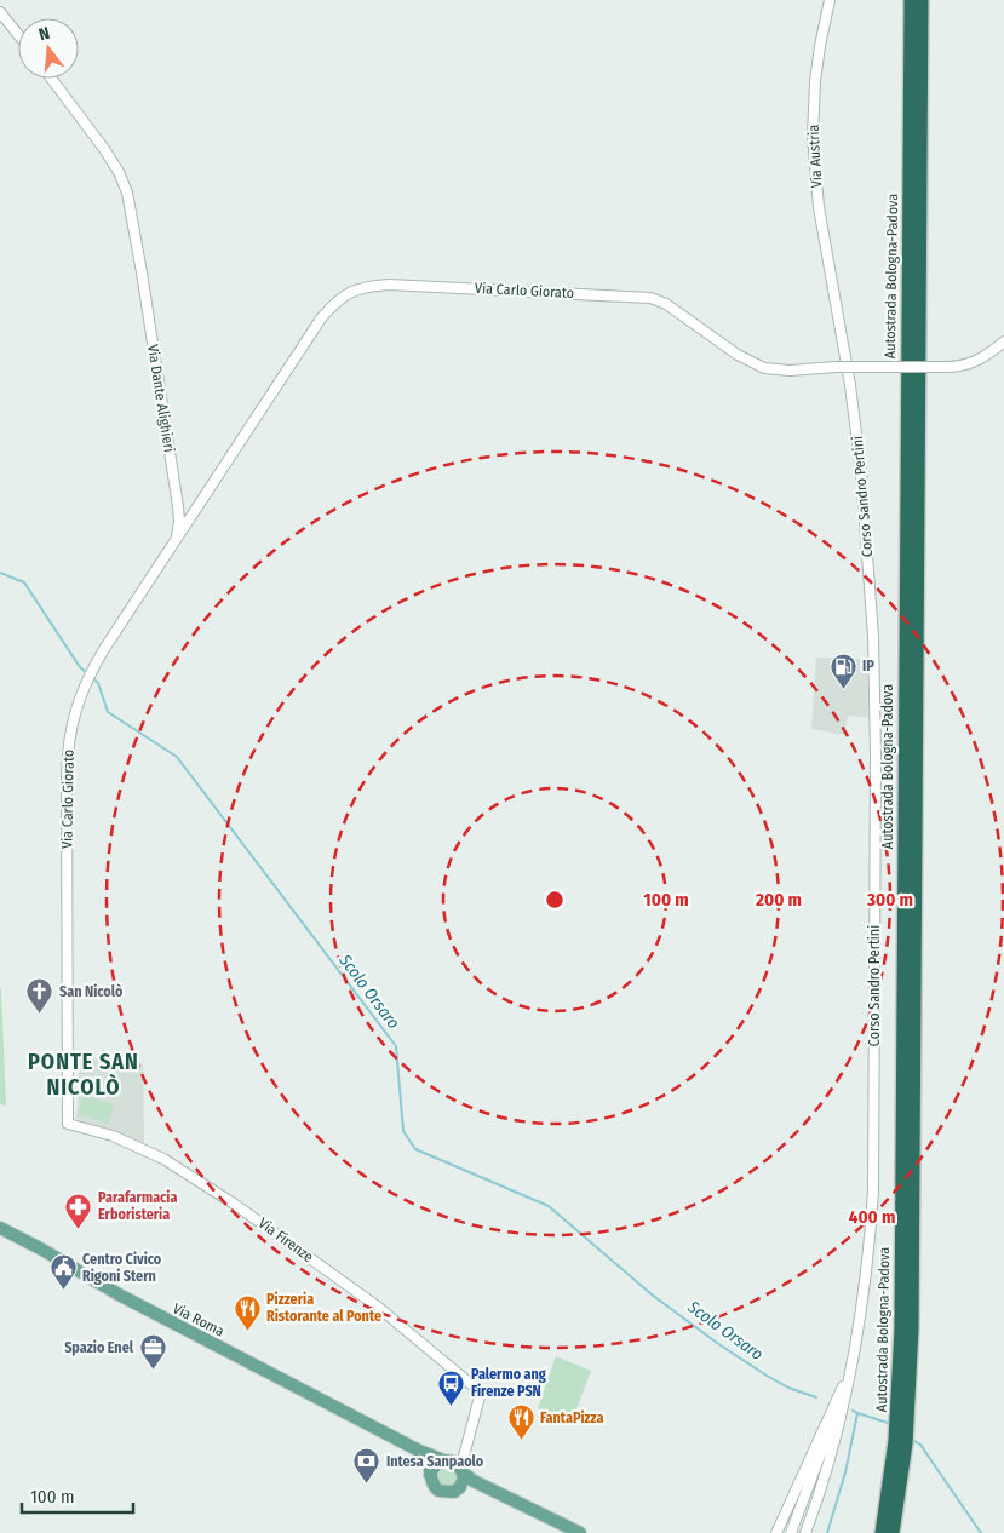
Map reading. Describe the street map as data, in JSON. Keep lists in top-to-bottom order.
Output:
{
  "streets": {
    "highway": ["Autostrada Bologna-Padova"],
    "main road": ["Via Roma"],
    "street": [
      "Via Austria",
      "Via Carlo Giorato",
      "Via Dante Alighieri",
      "Corso Sandro Pertini",
      "Via Firenze"
    ]
  },
  "crossings": [
    ["Via Austria", "Corso Sandro Pertini"],
    ["Via Carlo Giorato", "Via Dante Alighieri"],
    ["Via Carlo Giorato", "Via Firenze"]
  ],
  "districts": ["PONTE SAN NICOLÒ"],
  "water": ["Scolo Orsaro"],
  "places": {
    "fuel station": ["IP"],
    "church": ["San Nicolò"],
    "pharmacy": ["Parafarmacia Erboristeria"],
    "public building": ["Centro Civico Rigoni Stern"],
    "restaurant": ["Pizzeria Ristorante al Ponte", "FantaPizza"],
    "office": ["Spazio Enel"],
    "bus stop": ["Palermo ang Firenze PSN"],
    "bank": ["Intesa Sanpaolo"]
  },
  "scale_bar": "100 m",
  "north": "top",
  "rings": [
    "100 m",
    "200 m",
    "300 m",
    "400 m"
  ]
}
